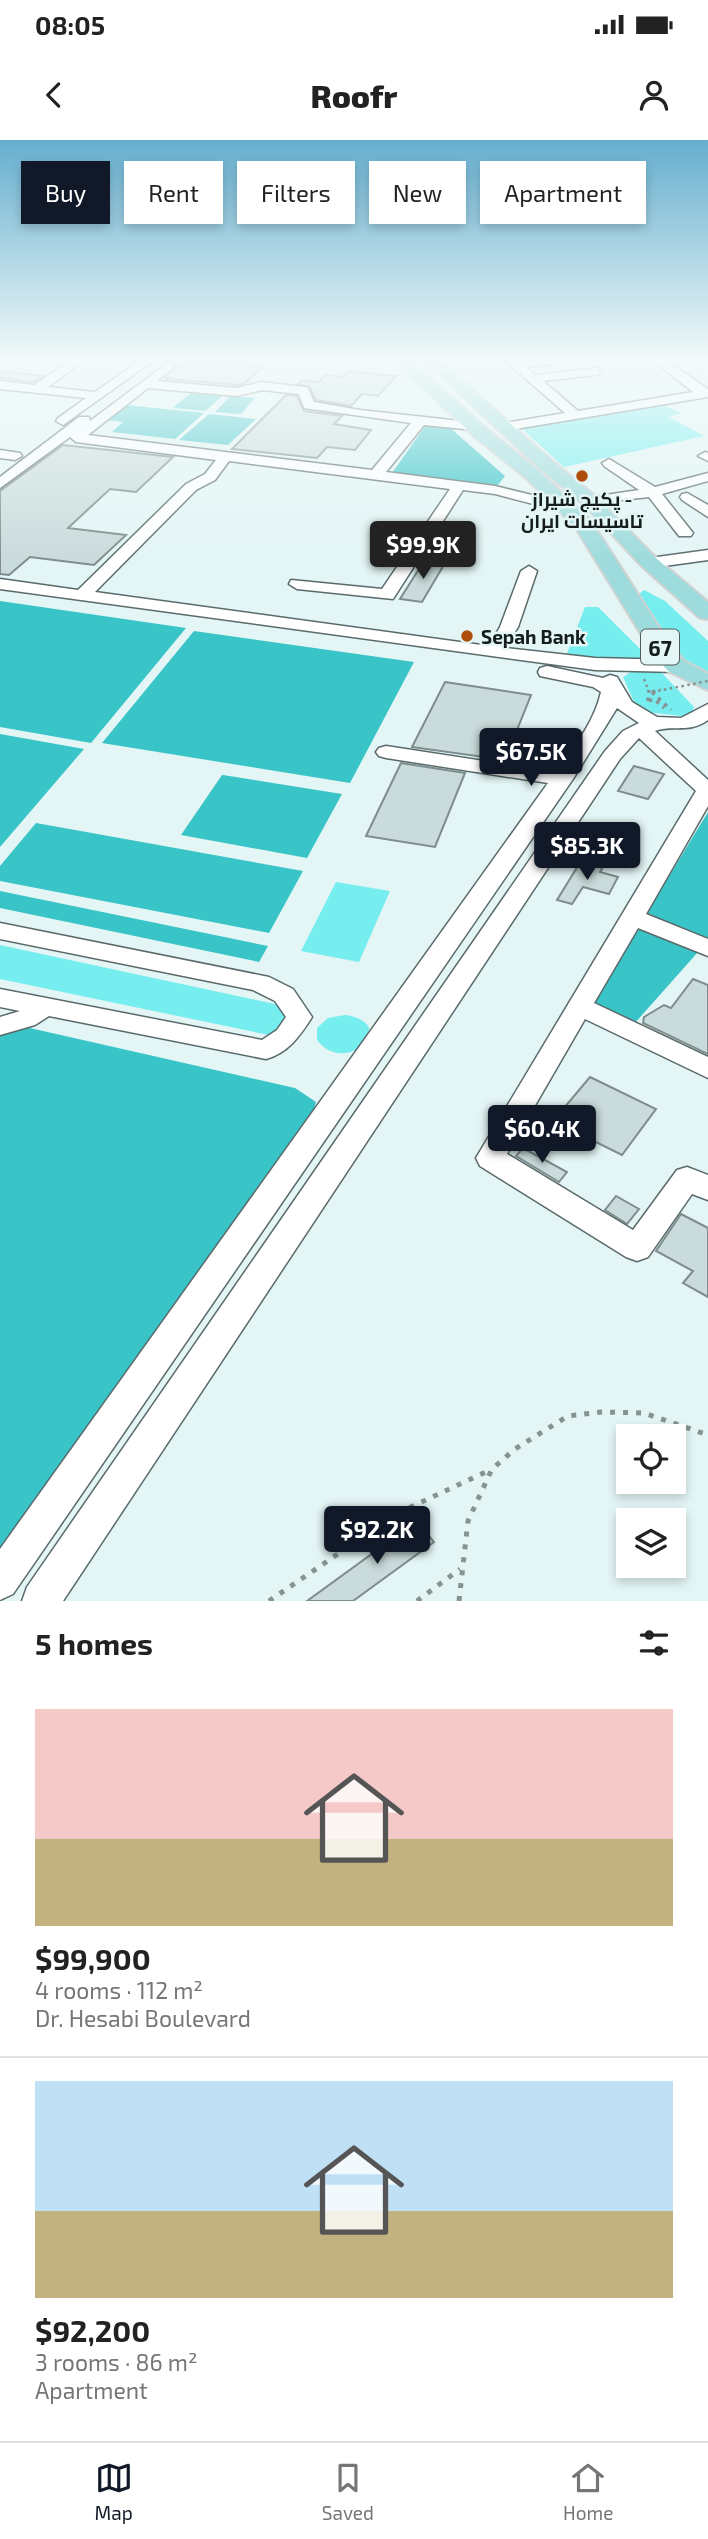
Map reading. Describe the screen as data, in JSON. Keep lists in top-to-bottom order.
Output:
{
  "streets": {
    "main road": ["67"]
  },
  "places": ["پکیج شیراز - تاسیسات ایران", "Sepah Bank"],
  "page": {
    "status": "08:05",
    "header": "Roofr",
    "chip": [
      "Buy",
      "Rent",
      "Filters",
      "New",
      "Apartment"
    ],
    "price": [
      "$99.9K",
      "$67.5K",
      "$85.3K",
      "$60.4K",
      "$92.2K"
    ],
    "heading": "5 homes",
    "list": [
      {
        "name": "$99,900",
        "note": "4 rooms · 112 m² · Dr. Hesabi Boulevard"
      },
      {
        "name": "$92,200",
        "note": "3 rooms · 86 m² · Apartment"
      }
    ],
    "tabs": ["Map", "Saved", "Home"]
  }
}
